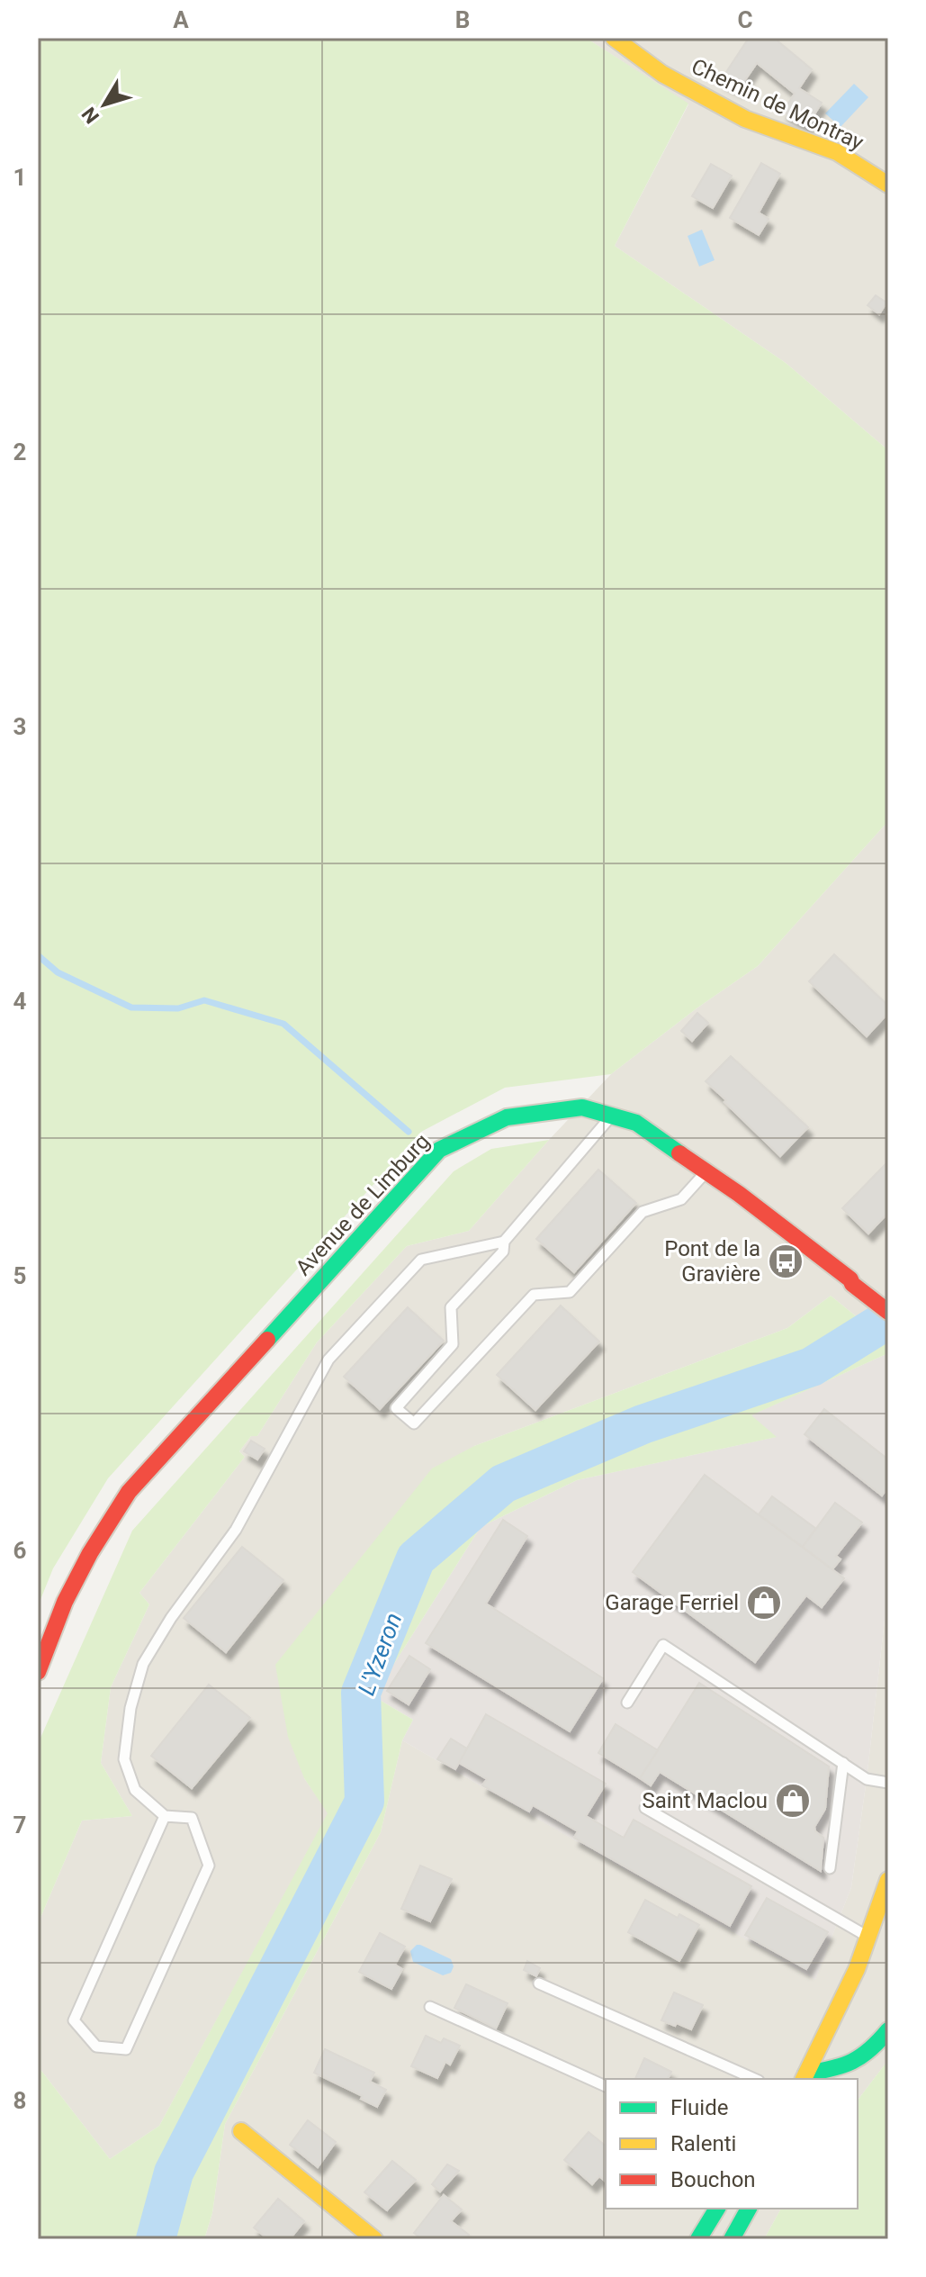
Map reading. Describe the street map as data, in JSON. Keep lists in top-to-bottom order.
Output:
{
  "streets": {
    "street": ["Chemin de Montray", "Avenue de Limburg"]
  },
  "water": ["L'Yzeron"],
  "places": {
    "bus stop": ["Pont de la Gravière"],
    "shop": ["Garage Ferriel", "Saint Maclou"]
  },
  "legend": ["Fluide", "Ralenti", "Bouchon"],
  "north": "bottom left",
  "grid": {
    "columns": ["A", "B", "C"],
    "rows": [
      "1",
      "2",
      "3",
      "4",
      "5",
      "6",
      "7",
      "8"
    ]
  }
}
